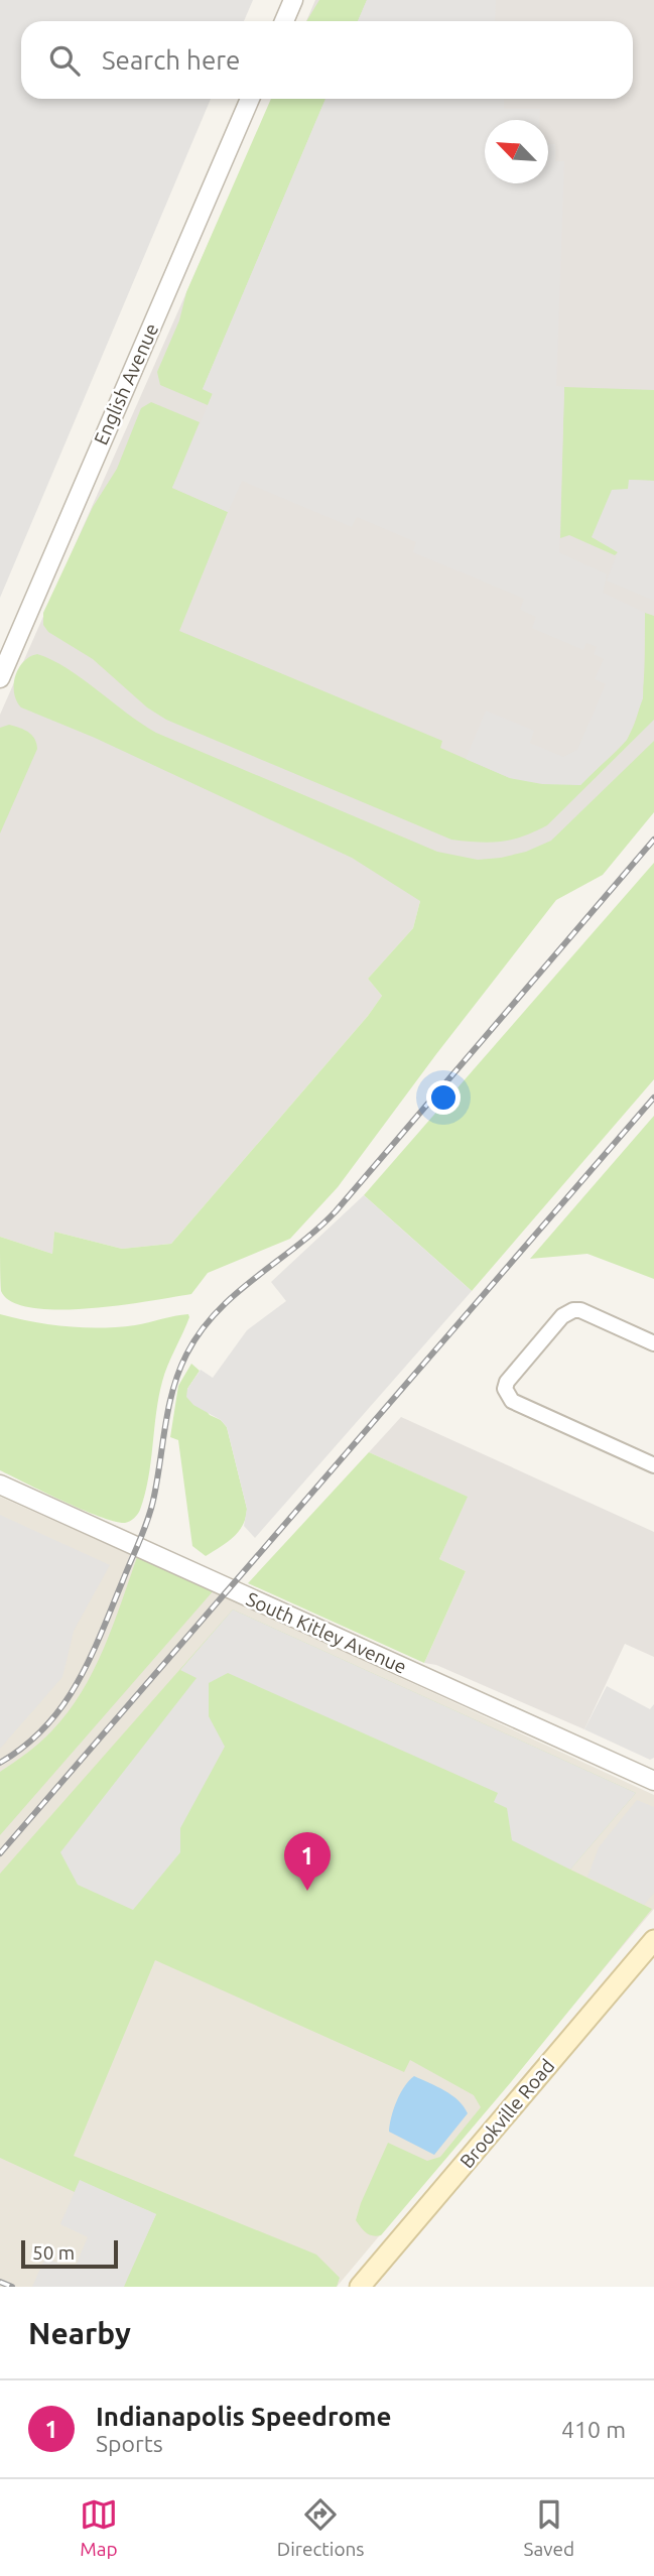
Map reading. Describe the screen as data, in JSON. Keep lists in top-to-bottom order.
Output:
{
  "streets": {
    "main road": ["Brookville Road"],
    "street": ["English Avenue", "South Kitley Avenue"]
  },
  "scale_bar": "50 m",
  "north": "top left",
  "page": {
    "search": "Search here",
    "pins": "1",
    "scale": "50 m",
    "heading": "Nearby",
    "list": [
      {
        "mark": "1",
        "name": "Indianapolis Speedrome",
        "note": "Sports",
        "value": "410 m"
      }
    ],
    "nav": ["Map", "Directions", "Saved"]
  }
}
